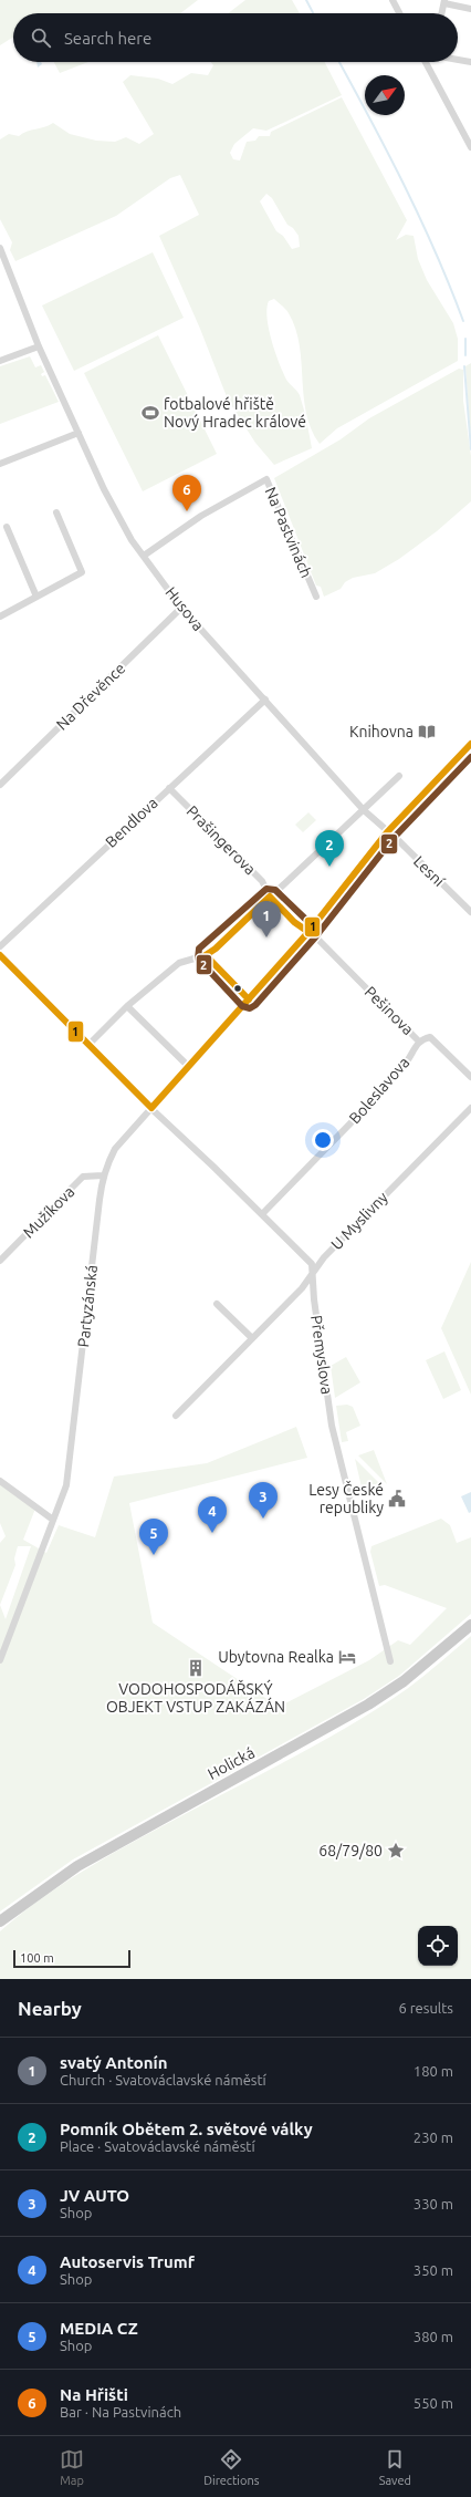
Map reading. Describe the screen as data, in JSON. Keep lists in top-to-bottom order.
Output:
{
  "streets": {
    "main road": ["Holická"],
    "street": [
      "Na Pastvinách",
      "Husova",
      "Na Dřevěnce",
      "Bendlova",
      "Prašingerova",
      "Lesní",
      "Pešinova",
      "Boleslavova",
      "Mužíkova",
      "U Myslivny",
      "Partyzánská",
      "Přemyslova"
    ]
  },
  "crossings": [
    ["Na Pastvinách", "Husova"],
    ["Husova", "Na Dřevěnce"],
    ["Husova", "Bendlova"],
    ["Husova", "Lesní"],
    ["Husova", "Partyzánská"],
    ["Bendlova", "Prašingerova"],
    ["Prašingerova", "Pešinova"],
    ["Prašingerova", "Partyzánská"],
    ["Lesní", "Partyzánská"],
    ["Pešinova", "Boleslavova"],
    ["Pešinova", "Partyzánská"],
    ["Boleslavova", "Přemyslova"],
    ["Mužíkova", "Partyzánská"],
    ["U Myslivny", "Přemyslova"],
    ["Partyzánská", "Přemyslova"]
  ],
  "places": {
    "sports": ["fotbalové hřiště Nový Hradec králové"],
    "library": ["Knihovna"],
    "public building": ["Lesy České republiky"],
    "hotel": ["Ubytovna Realka"],
    "building": ["VODOHOSPODÁŘSKÝ OBJEKT VSTUP ZAKÁZÁN"],
    "place": ["68/79/80"]
  },
  "lines": ["transit line 1", "transit line 2"],
  "scale_bar": "100 m",
  "north": "top right",
  "page": {
    "search": "Search here",
    "pins": [
      "6",
      "2",
      "1",
      "3",
      "4",
      "5"
    ],
    "scale": "100 m",
    "heading": ["Nearby", "6 results"],
    "list": [
      {
        "mark": "1",
        "name": "svatý Antonín",
        "note": "Church · Svatováclavské náměstí",
        "value": "180 m"
      },
      {
        "mark": "2",
        "name": "Pomník Obětem 2. světové války",
        "note": "Place · Svatováclavské náměstí",
        "value": "230 m"
      },
      {
        "mark": "3",
        "name": "JV AUTO",
        "note": "Shop",
        "value": "330 m"
      },
      {
        "mark": "4",
        "name": "Autoservis Trumf",
        "note": "Shop",
        "value": "350 m"
      },
      {
        "mark": "5",
        "name": "MEDIA CZ",
        "note": "Shop",
        "value": "380 m"
      },
      {
        "mark": "6",
        "name": "Na Hřišti",
        "note": "Bar · Na Pastvinách",
        "value": "550 m"
      }
    ],
    "nav": ["Map", "Directions", "Saved"]
  }
}
